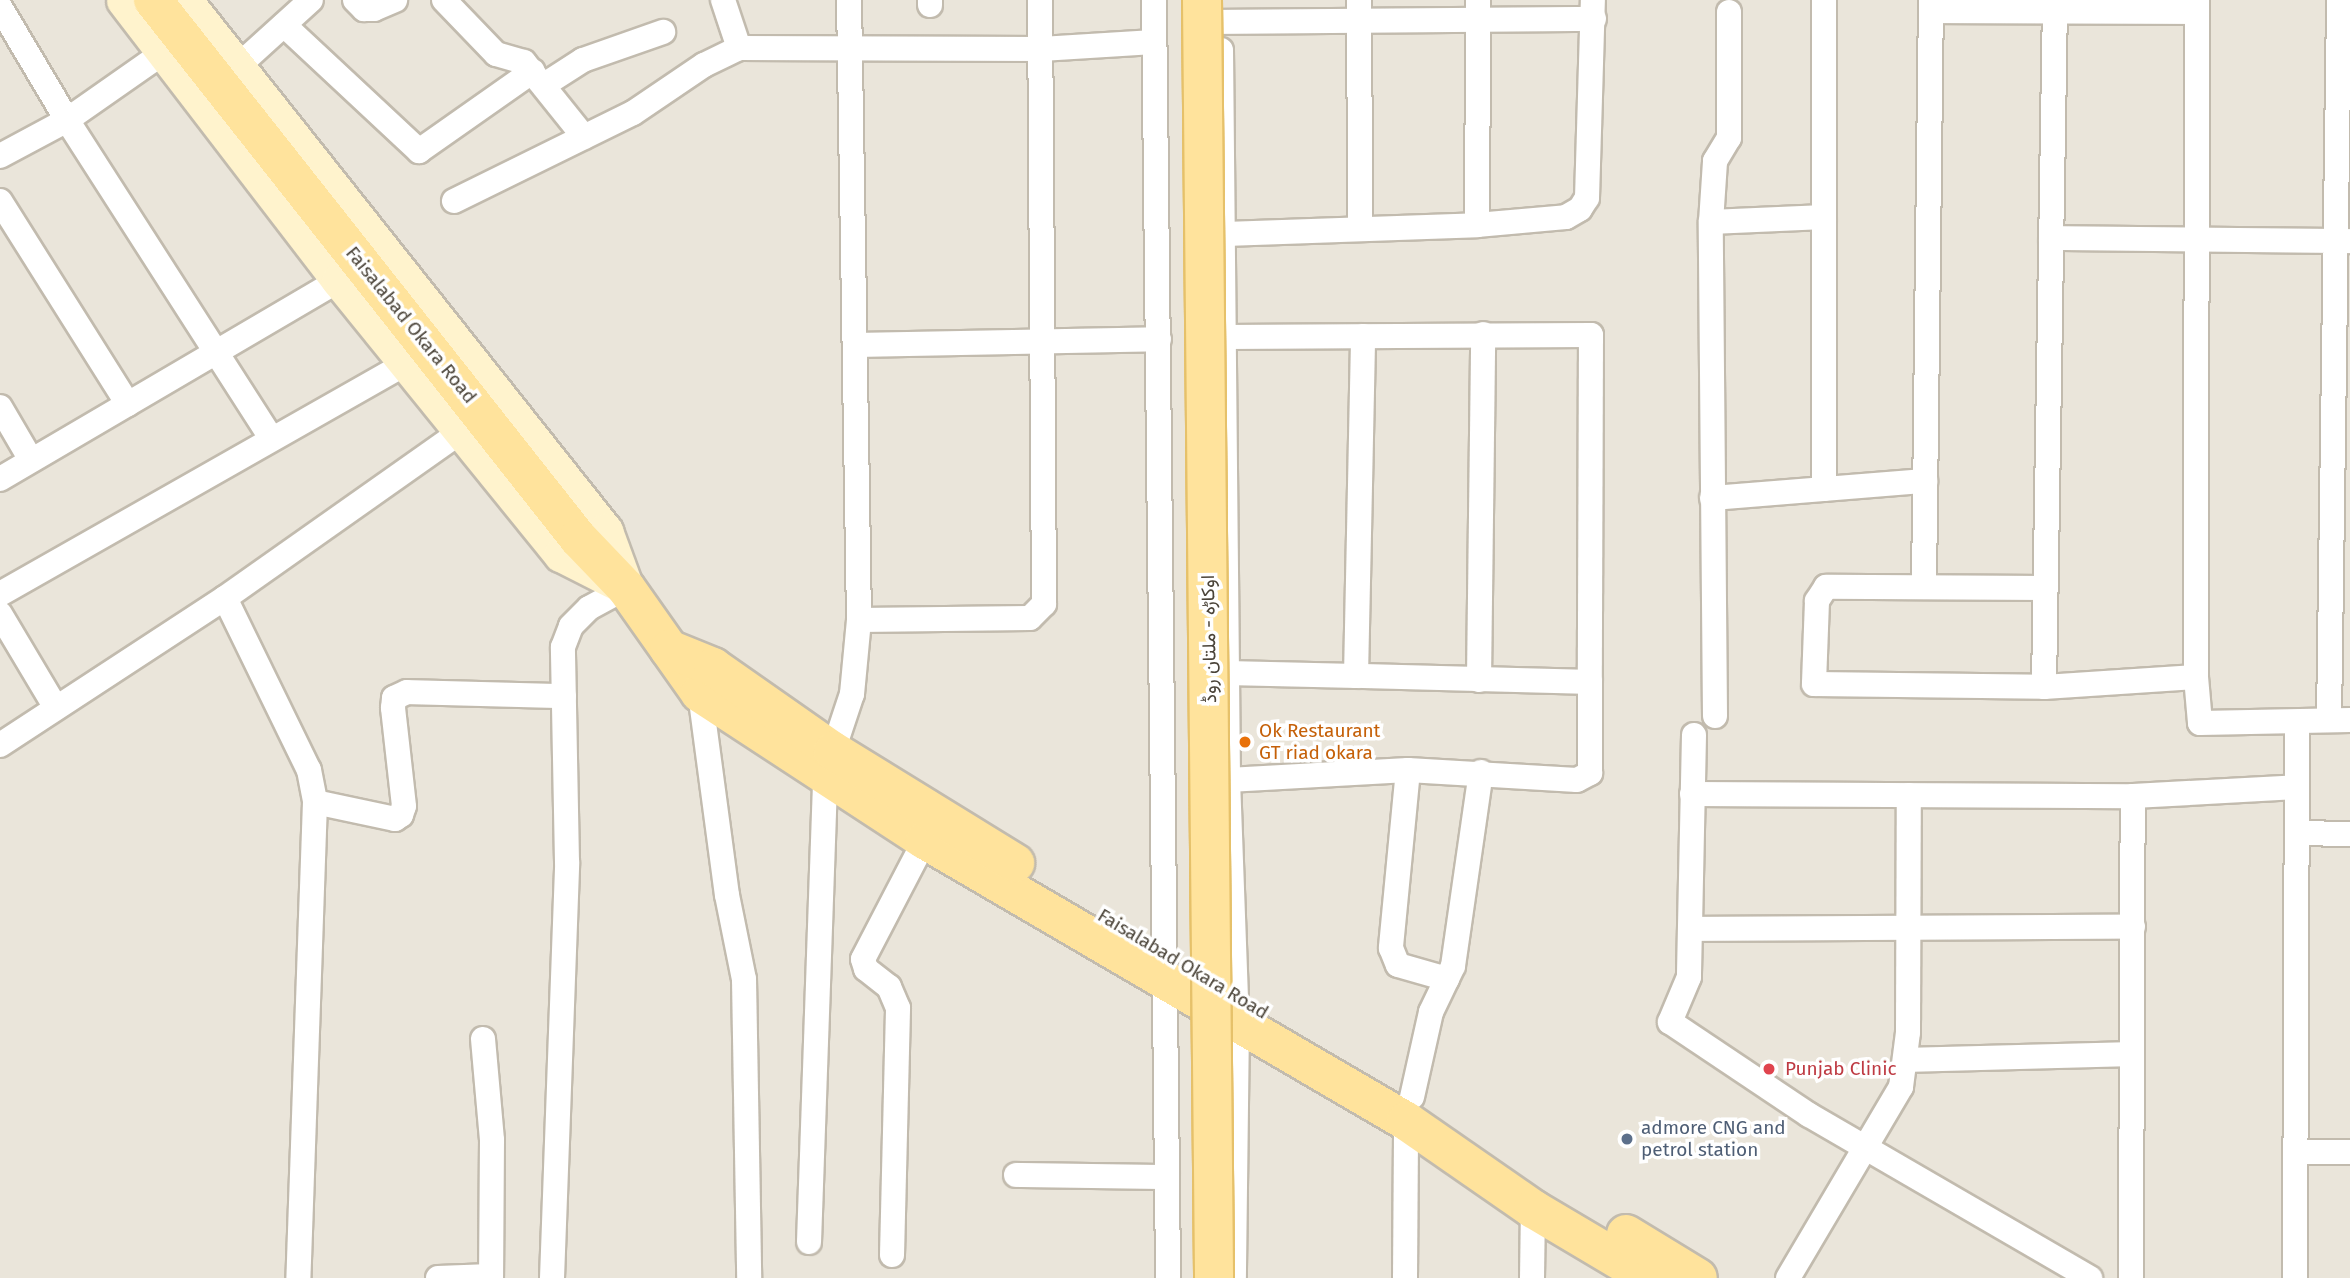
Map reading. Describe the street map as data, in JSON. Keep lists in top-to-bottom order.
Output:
{
  "streets": {
    "main road": ["Faisalabad Okara Road", "اوکاڑہ - ملتان روڈ"]
  },
  "places": ["Ok Restaurant GT riad okara", "Punjab Clinic", "admore CNG and petrol station"]
}
